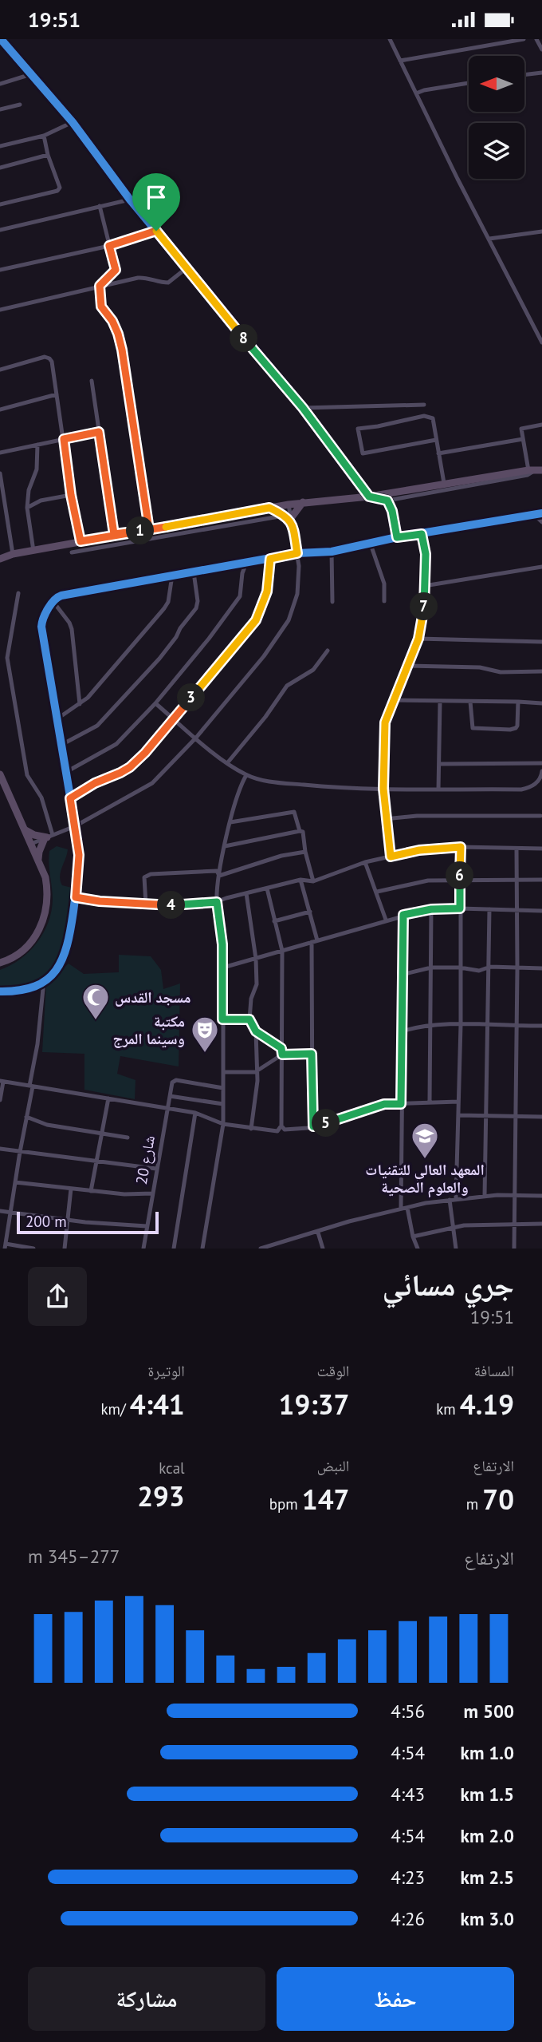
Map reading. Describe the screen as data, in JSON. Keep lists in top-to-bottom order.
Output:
{
  "streets": {
    "street": ["شارع 20"]
  },
  "places": {
    "mosque": ["مسجد القدس"],
    "theatre": ["مكتبة وسينما المرج"],
    "school or university": ["المعهد العالي للتقنيات والعلوم الصحية"]
  },
  "scale_bar": "200 m",
  "north": "left",
  "page": {
    "status": "19:51",
    "pins": [
      "8",
      "1",
      "7",
      "3",
      "6",
      "4",
      "5"
    ],
    "scale": "200 m",
    "heading": ["جري مسائي", "19:51"],
    "stats": [
      ["المسافة", "4.19 km"],
      ["الوقت", "19:37"],
      ["الوتيرة", "4:41 /km"],
      ["الارتفاع", "70 m"],
      ["النبض", "147 bpm"],
      ["kcal", "293"]
    ],
    "chart": ["الارتفاع", "277–345 m"],
    "list": [
      {
        "name": "500 m",
        "note": "4:56"
      },
      {
        "name": "1.0 km",
        "note": "4:54"
      },
      {
        "name": "1.5 km",
        "note": "4:43"
      },
      {
        "name": "2.0 km",
        "note": "4:54"
      },
      {
        "name": "2.5 km",
        "note": "4:23"
      },
      {
        "name": "3.0 km",
        "note": "4:26"
      }
    ],
    "buttons": ["حفظ", "مشاركة"]
  }
}
